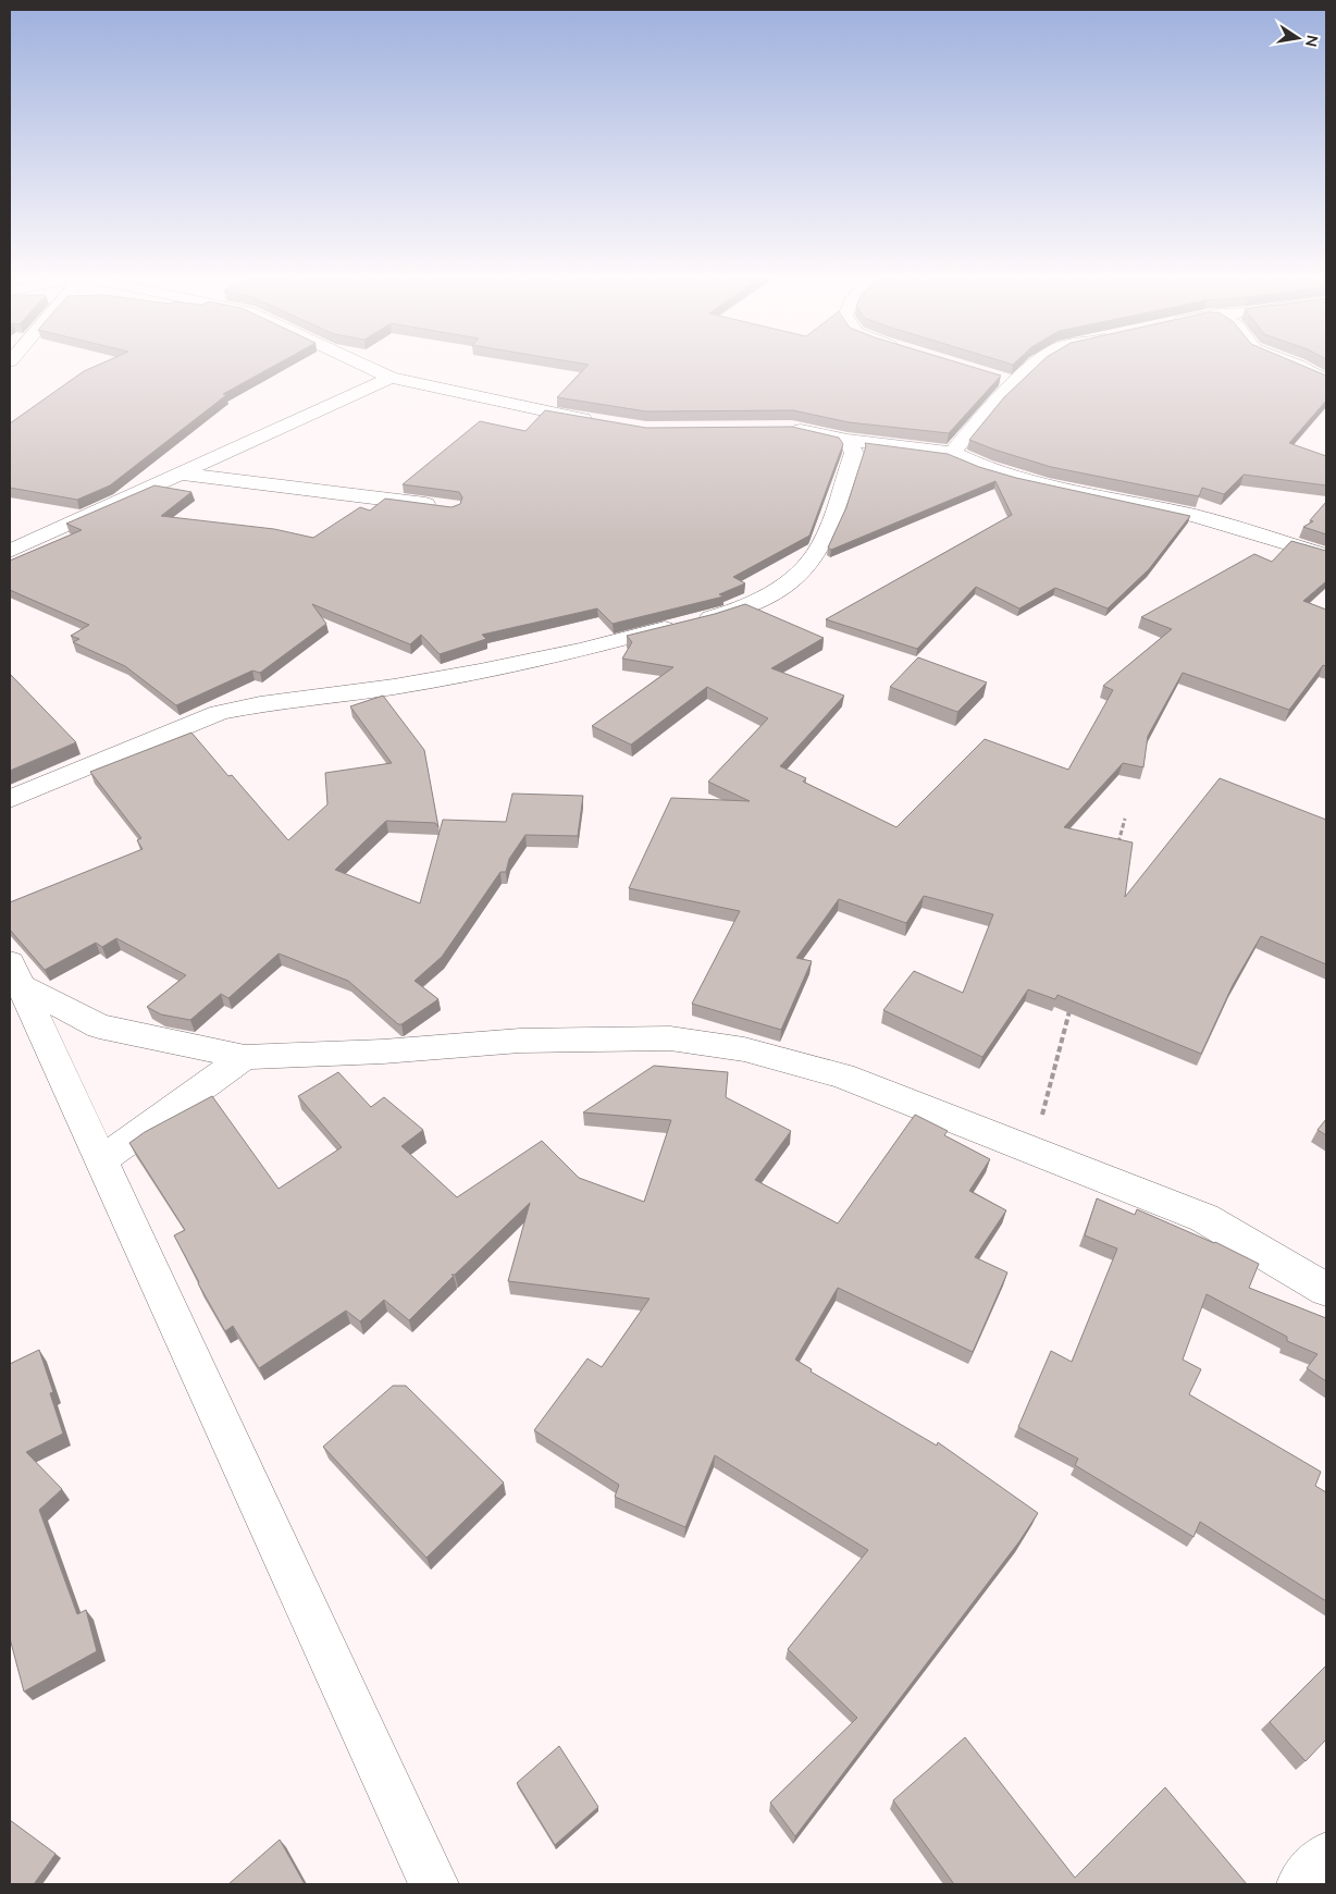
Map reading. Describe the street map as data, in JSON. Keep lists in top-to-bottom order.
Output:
{
  "north": "right"
}
